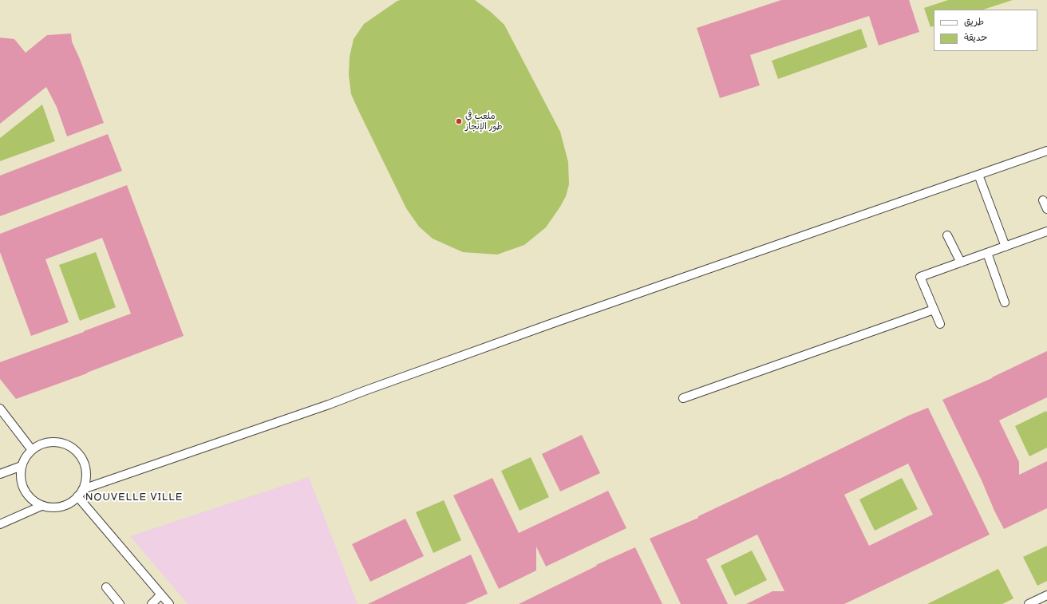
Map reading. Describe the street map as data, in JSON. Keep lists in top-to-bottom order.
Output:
{
  "districts": ["NOUVELLE VILLE"],
  "places": ["ملعب في طور الإنجاز"],
  "legend": ["طريق", "حديقة"]
}
